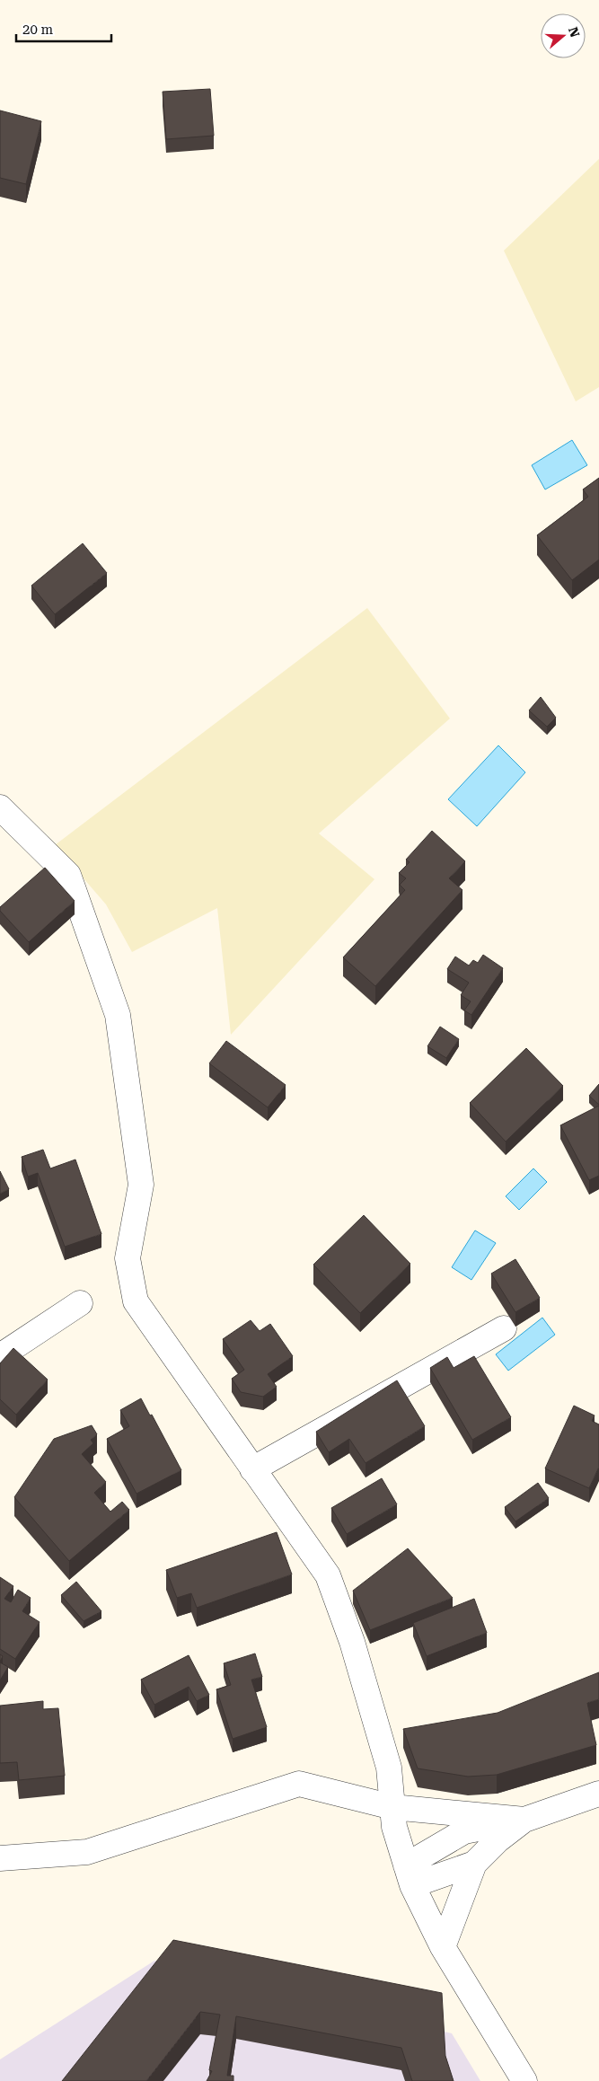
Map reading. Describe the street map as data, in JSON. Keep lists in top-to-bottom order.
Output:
{
  "scale_bar": "20 m",
  "north": "right"
}
